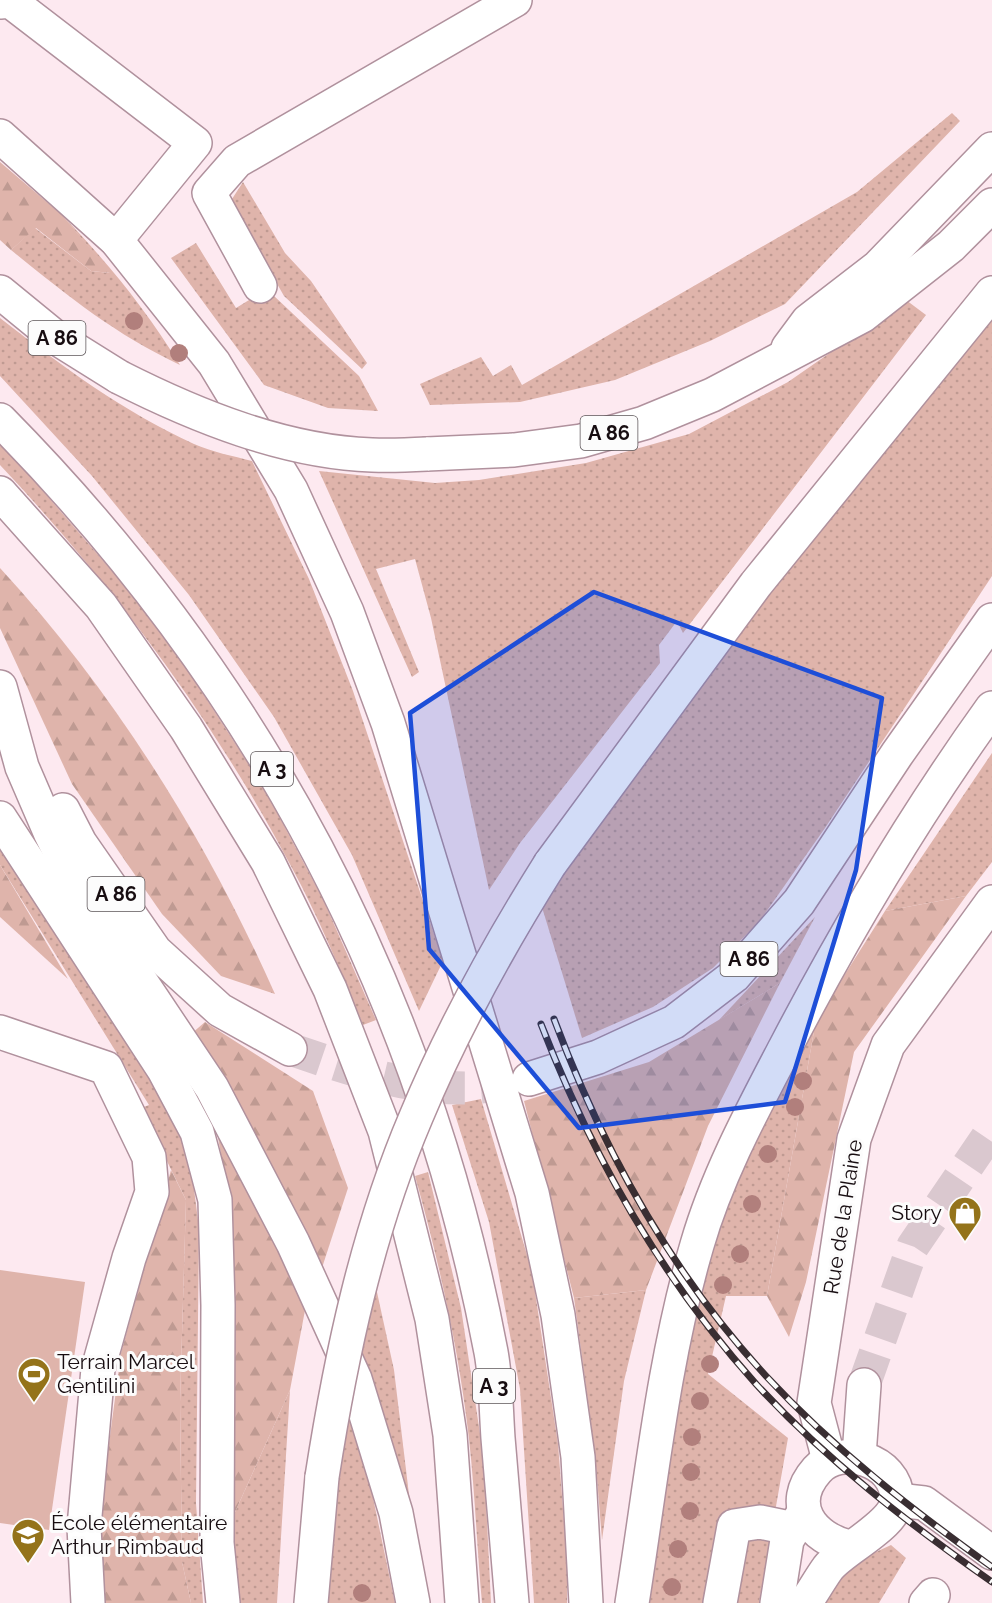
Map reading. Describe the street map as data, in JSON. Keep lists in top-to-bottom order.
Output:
{
  "streets": {
    "main road": ["A 86", "A 3", "Rue de la Plaine"]
  },
  "places": {
    "shop": ["Story"],
    "sports": ["Terrain Marcel Gentilini"],
    "school or university": ["École élémentaire Arthur Rimbaud"]
  }
}
